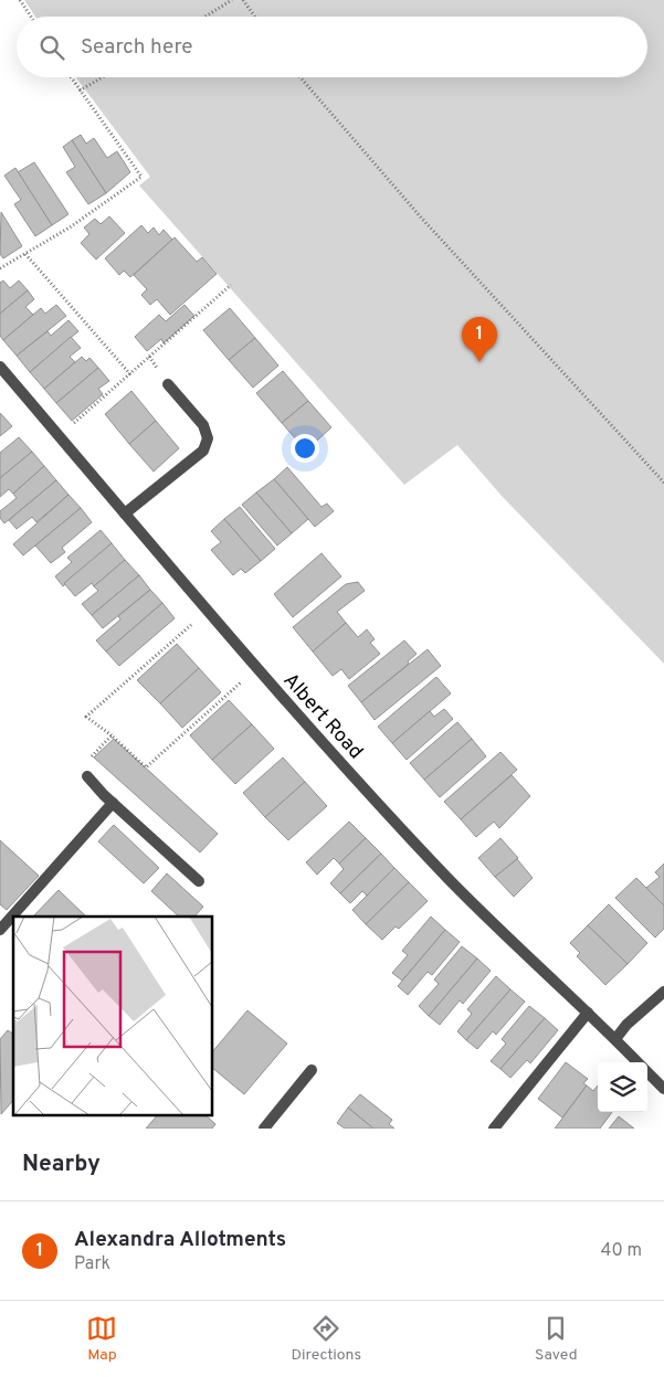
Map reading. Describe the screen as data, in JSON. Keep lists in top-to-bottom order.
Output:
{
  "streets": {
    "street": ["Albert Road"]
  },
  "page": {
    "search": "Search here",
    "pins": "1",
    "heading": "Nearby",
    "list": [
      {
        "mark": "1",
        "name": "Alexandra Allotments",
        "note": "Park",
        "value": "40 m"
      }
    ],
    "nav": ["Map", "Directions", "Saved"]
  }
}
